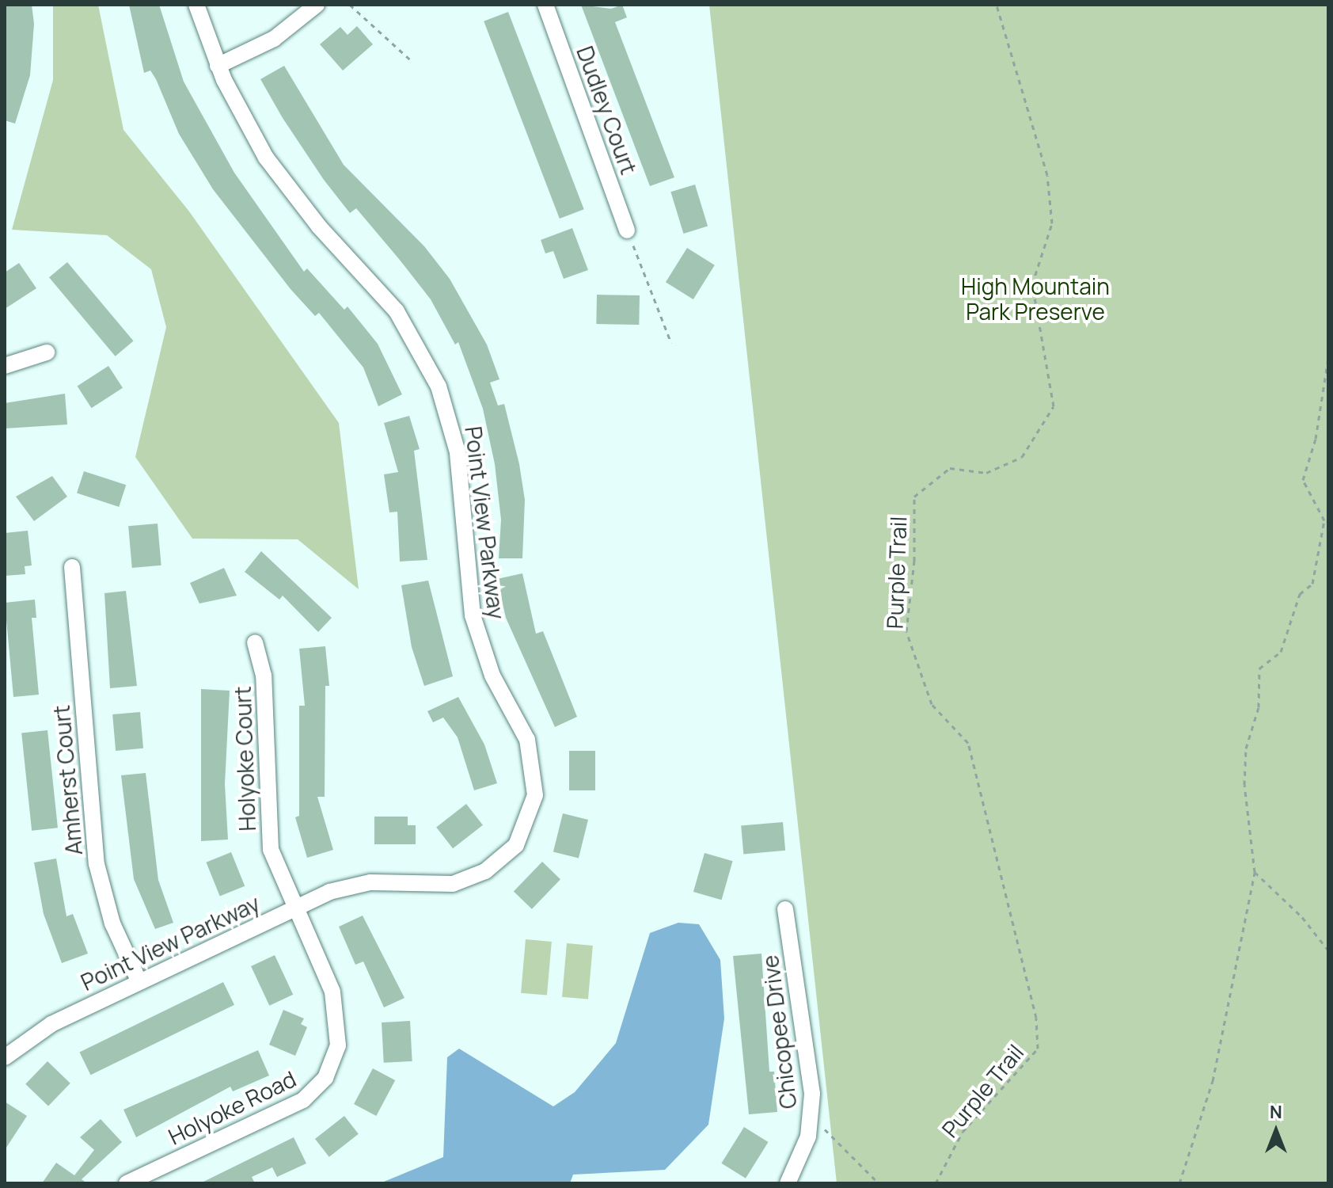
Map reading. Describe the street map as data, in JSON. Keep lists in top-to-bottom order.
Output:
{
  "streets": {
    "street": [
      "Dudley Court",
      "Point View Parkway",
      "Holyoke Court",
      "Amherst Court",
      "Chicopee Drive",
      "Holyoke Road"
    ],
    "path": ["Purple Trail"]
  },
  "crossings": [
    ["Point View Parkway", "Holyoke Court"],
    ["Point View Parkway", "Amherst Court"],
    ["Point View Parkway", "Holyoke Road"],
    ["Holyoke Court", "Holyoke Road"]
  ],
  "parks": ["High Mountain Park Preserve"],
  "north": "top"
}
